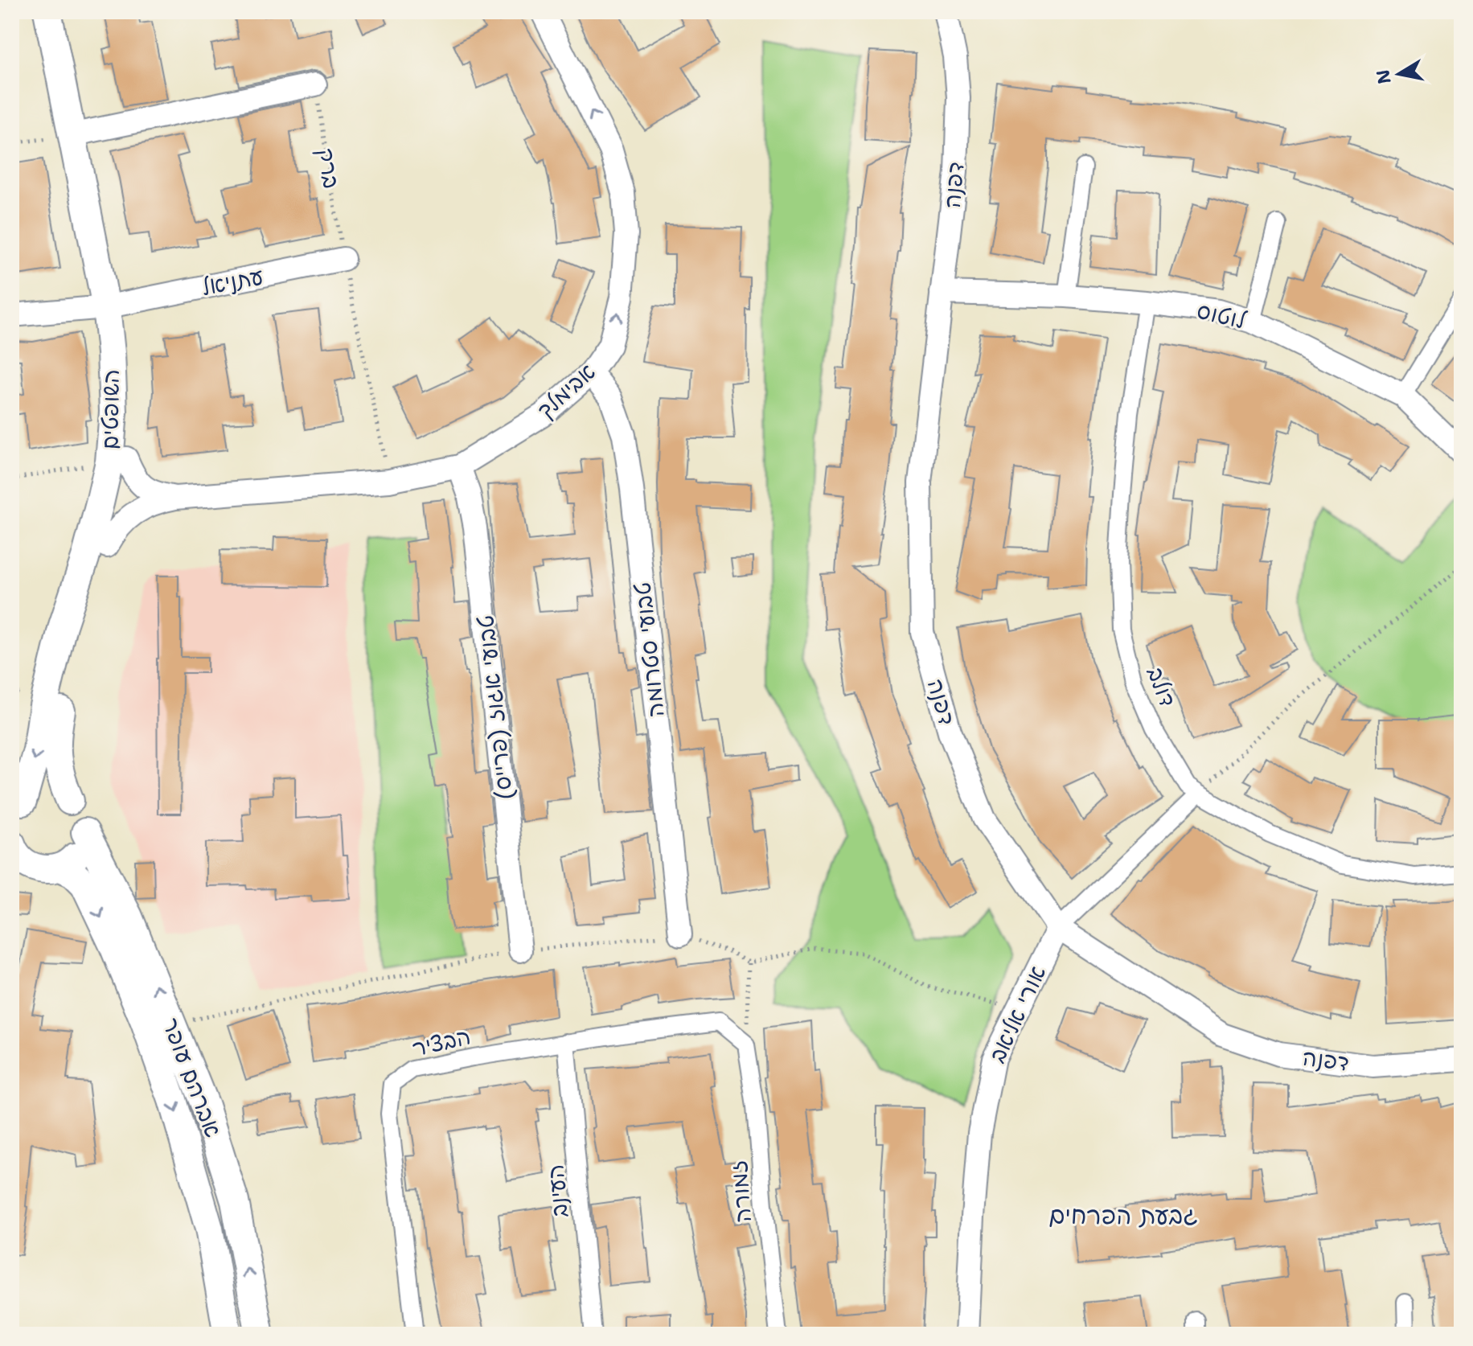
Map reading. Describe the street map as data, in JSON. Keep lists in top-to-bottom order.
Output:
{
  "streets": {
    "street": [
      "דפנה",
      "עתניאל",
      "לוטוס",
      "אבימלך",
      "השופטים",
      "טבועי סטרומה",
      "דולב",
      "טבועי אגוז (פרייס)",
      "אורי אליאב",
      "הבציר",
      "אברהם עופר",
      "העינב",
      "זמורה"
    ],
    "path": ["ברק"]
  },
  "crossings": [
    ["ברק", "עתניאל"],
    ["ברק", "אבימלך"],
    ["דפנה", "לוטוס"],
    ["דפנה", "אורי אליאב"],
    ["עתניאל", "השופטים"],
    ["לוטוס", "דולב"],
    ["אבימלך", "השופטים"],
    ["אבימלך", "טבועי סטרומה"],
    ["אבימלך", "טבועי אגוז (פרייס)"],
    ["השופטים", "אברהם עופר"],
    ["דולב", "אורי אליאב"],
    ["הבציר", "העינב"],
    ["הבציר", "זמורה"]
  ],
  "one_way": ["אבימלך"],
  "districts": ["גבעת הפרחים"],
  "north": "left"
}
